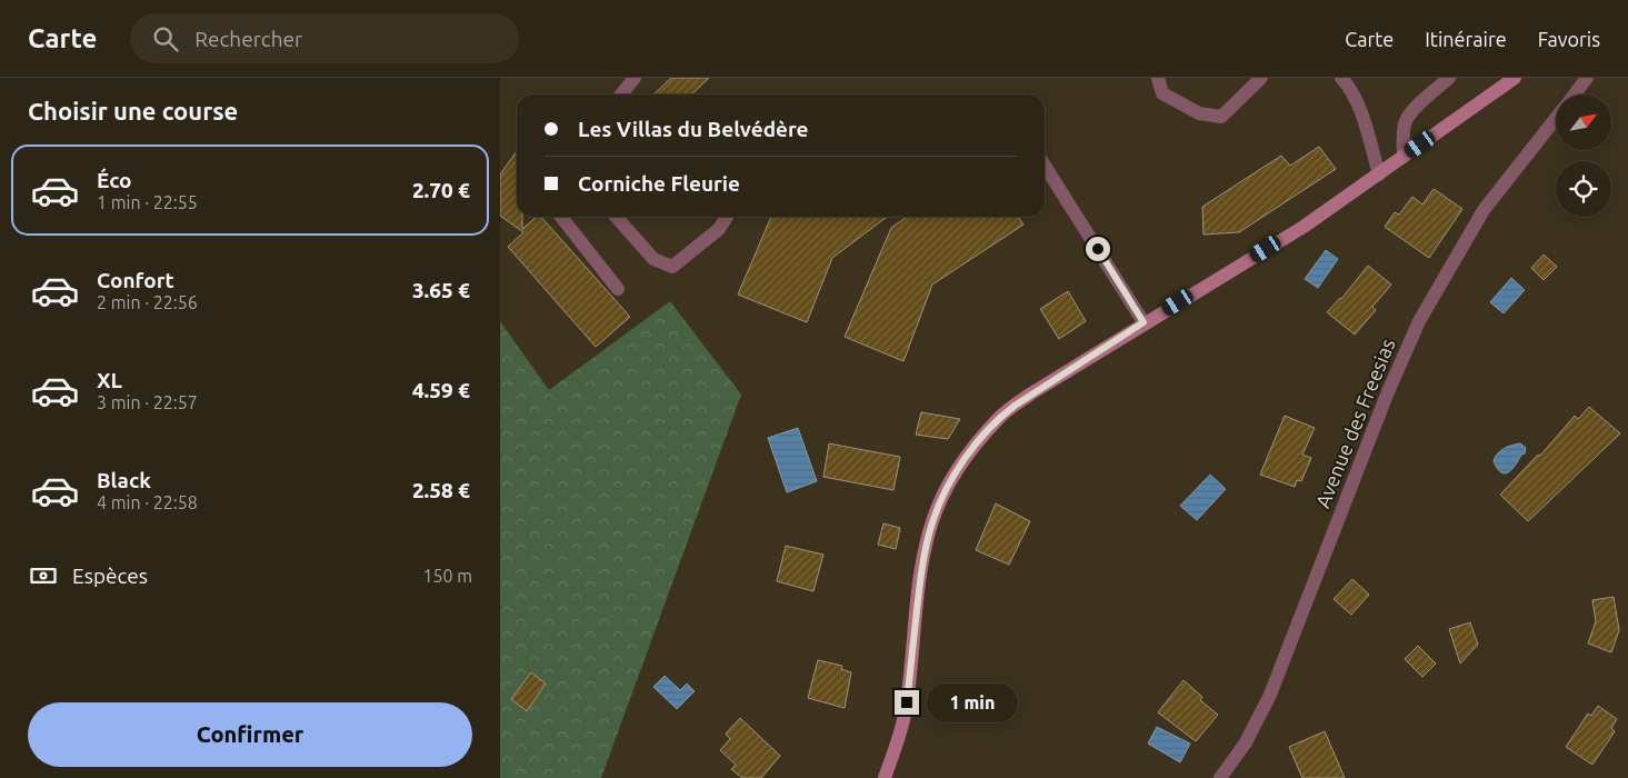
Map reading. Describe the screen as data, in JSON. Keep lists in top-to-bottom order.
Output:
{
  "streets": {
    "street": ["Avenue des Freesias"]
  },
  "north": "top right",
  "page": {
    "header": "Carte",
    "search": "Rechercher",
    "nav": ["Carte", "Itinéraire", "Favoris"],
    "heading": "Choisir une course",
    "banner": ["Les Villas du Belvédère", "Corniche Fleurie"],
    "list": [
      {
        "name": "Éco",
        "note": "1 min · 22:55",
        "value": "2.70 €"
      },
      {
        "name": "Confort",
        "note": "2 min · 22:56",
        "value": "3.65 €"
      },
      {
        "name": "XL",
        "note": "3 min · 22:57",
        "value": "4.59 €"
      },
      {
        "name": "Black",
        "note": "4 min · 22:58",
        "value": "2.58 €"
      }
    ],
    "pay": ["Espèces", "150 m"],
    "bubble": "1 min",
    "buttons": "Confirmer"
  }
}
